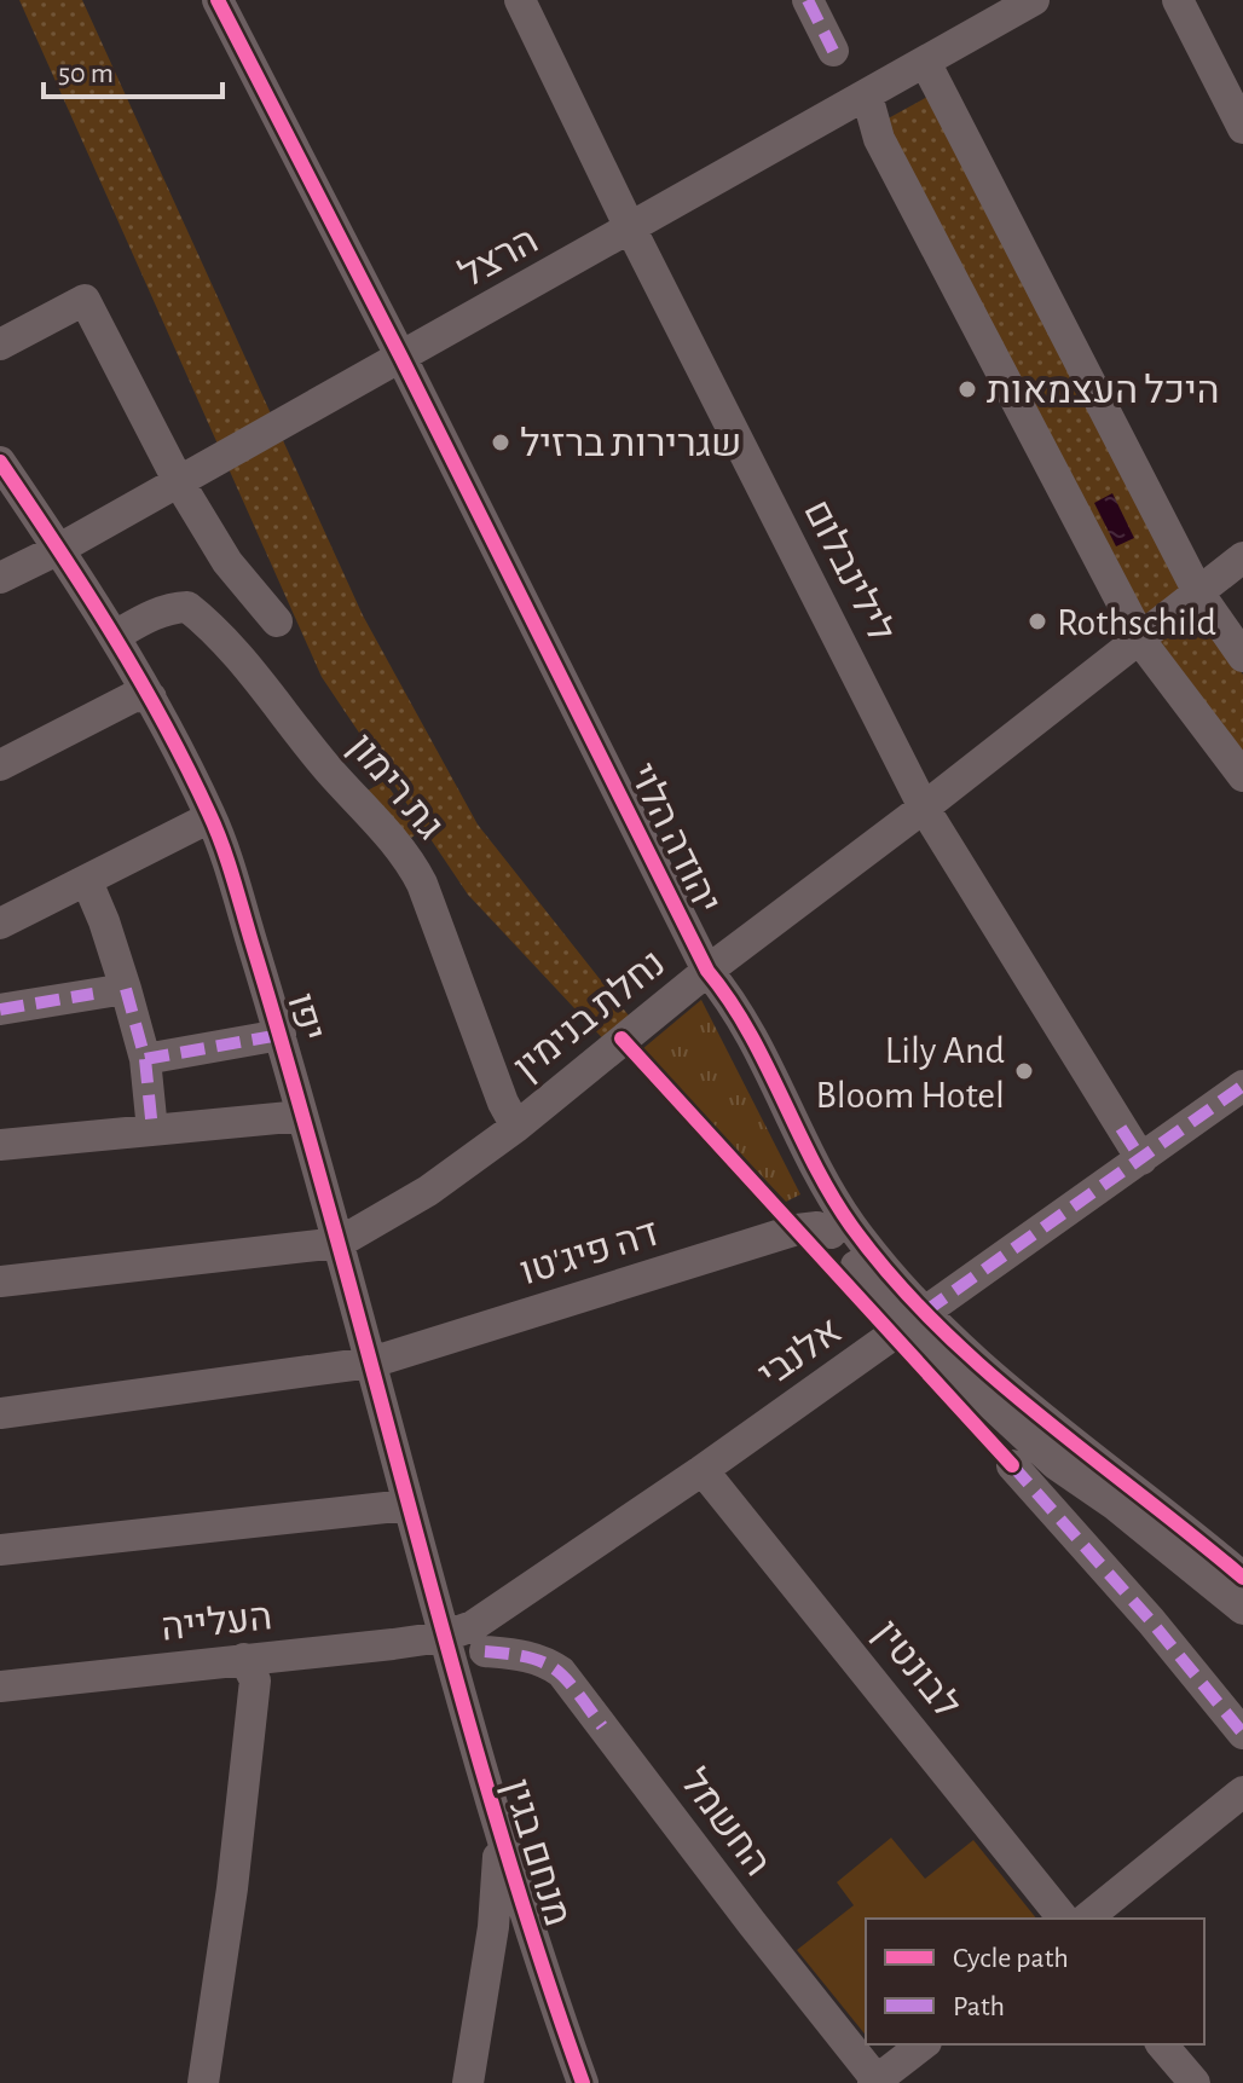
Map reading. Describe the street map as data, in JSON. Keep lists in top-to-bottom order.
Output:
{
  "streets": {
    "street": [
      "הרצל",
      "לילינבלום",
      "גת רימון",
      "יהודה הלוי",
      "נחלת בנימין",
      "יפו",
      "דה פיג'טו",
      "אלנבי",
      "העלייה",
      "לבונטין",
      "החשמל",
      "מנחם בגין"
    ]
  },
  "crossings": [
    ["הרצל", "לילינבלום"],
    ["הרצל", "יהודה הלוי"],
    ["הרצל", "יפו"],
    ["לילינבלום", "נחלת בנימין"],
    ["לילינבלום", "אלנבי"],
    ["גת רימון", "נחלת בנימין"],
    ["גת רימון", "יפו"],
    ["יהודה הלוי", "נחלת בנימין"],
    ["יהודה הלוי", "דה פיג'טו"],
    ["יהודה הלוי", "אלנבי"],
    ["נחלת בנימין", "יפו"],
    ["יפו", "דה פיג'טו"],
    ["יפו", "אלנבי"],
    ["יפו", "העלייה"],
    ["יפו", "מנחם בגין"],
    ["אלנבי", "העלייה"],
    ["אלנבי", "לבונטין"],
    ["אלנבי", "מנחם בגין"],
    ["העלייה", "מנחם בגין"]
  ],
  "places": [
    "היכל העצמאות",
    "שגרירות ברזיל",
    "Rothschild",
    "Lily And Bloom Hotel"
  ],
  "legend": ["Cycle path", "Path"],
  "scale_bar": "50 m"
}
